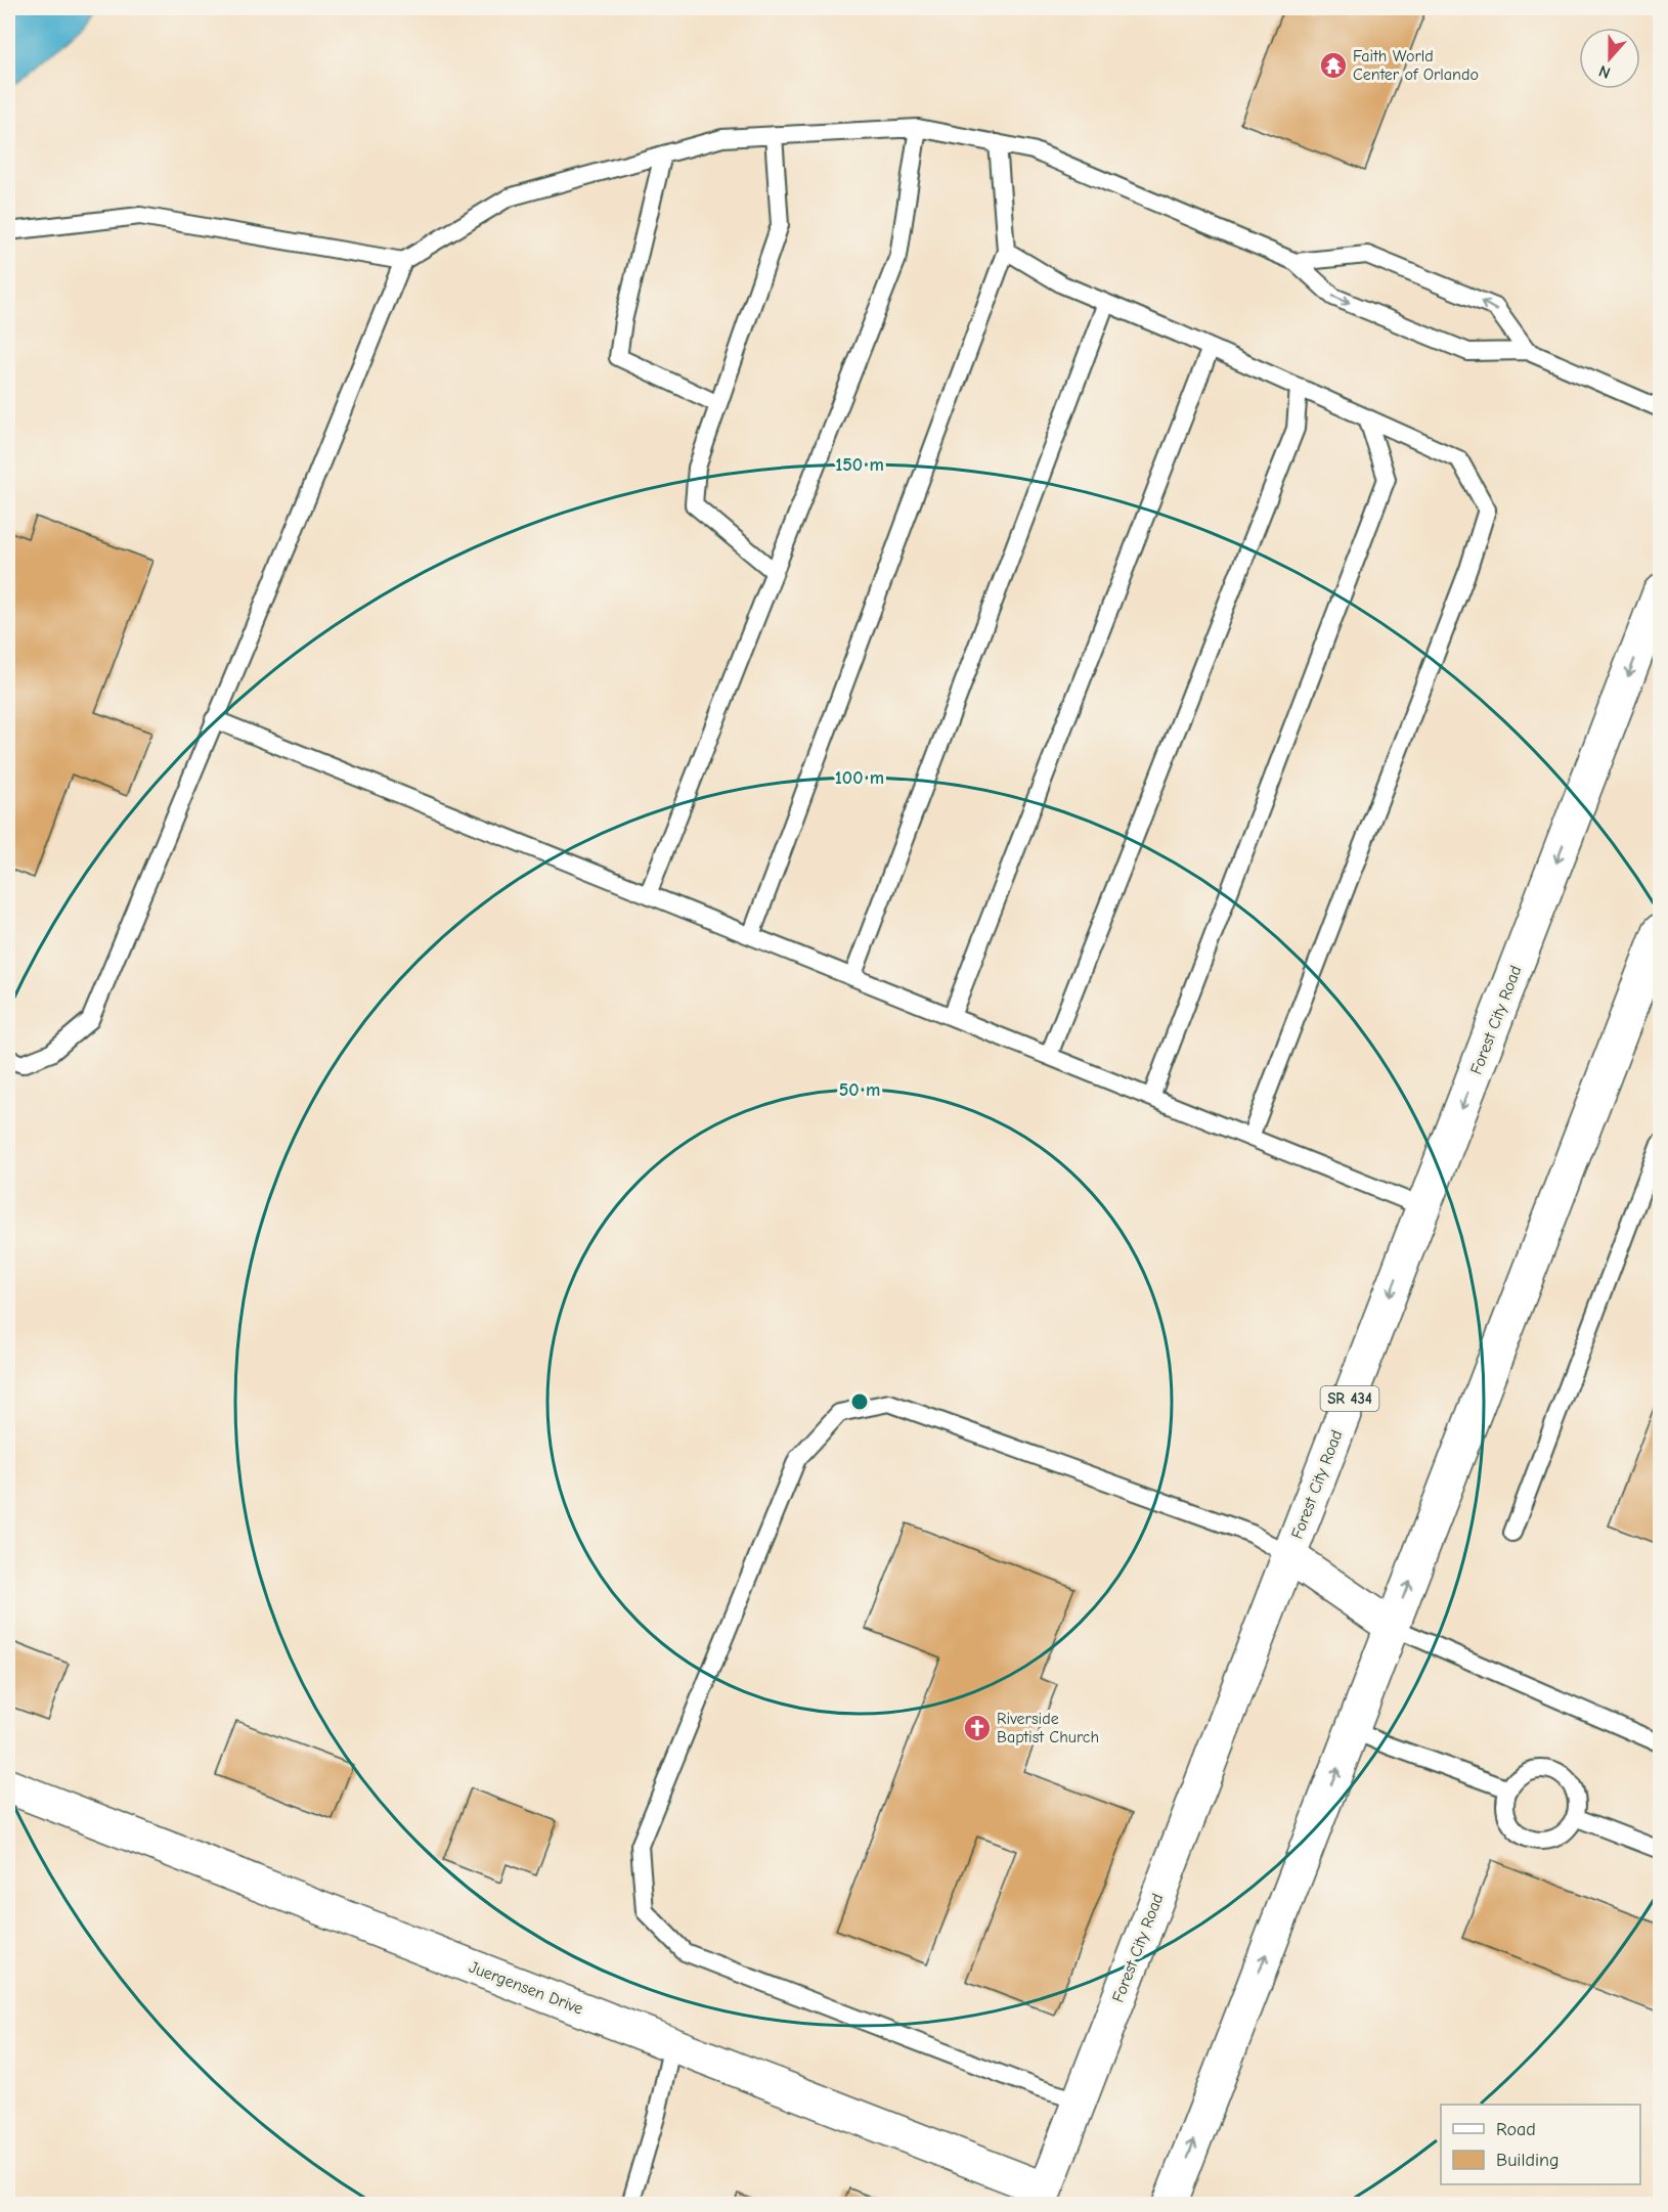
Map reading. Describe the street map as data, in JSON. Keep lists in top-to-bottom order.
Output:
{
  "streets": {
    "main road": ["Forest City Road", "SR 434", "Juergensen Drive"]
  },
  "crossings": [
    ["Forest City Road", "Juergensen Drive"]
  ],
  "places": {
    "temple": ["Faith World Center of Orlando"],
    "church": ["Riverside Baptist Church"]
  },
  "legend": ["Road", "Building"],
  "north": "bottom",
  "rings": ["150 m", "100 m", "50 m"]
}
